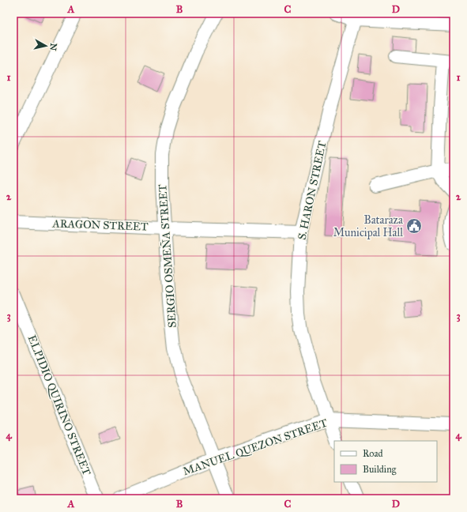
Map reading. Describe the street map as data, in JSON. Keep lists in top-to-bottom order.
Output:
{
  "streets": {
    "street": [
      "S. HARON STREET",
      "ARAGON STREET",
      "SERGIO OSMEÑA STREET",
      "ELPIDIO QUIRINO STREET",
      "MANUEL QUEZON STREET"
    ]
  },
  "crossings": [
    ["S. HARON STREET", "ARAGON STREET"],
    ["S. HARON STREET", "MANUEL QUEZON STREET"],
    ["ARAGON STREET", "SERGIO OSMEÑA STREET"],
    ["SERGIO OSMEÑA STREET", "MANUEL QUEZON STREET"]
  ],
  "places": {
    "public building": ["Bataraza Municipal Hall"]
  },
  "legend": ["Road", "Building"],
  "north": "right",
  "grid": {
    "columns": [
      "A",
      "B",
      "C",
      "D"
    ],
    "rows": [
      "1",
      "2",
      "3",
      "4"
    ]
  }
}
